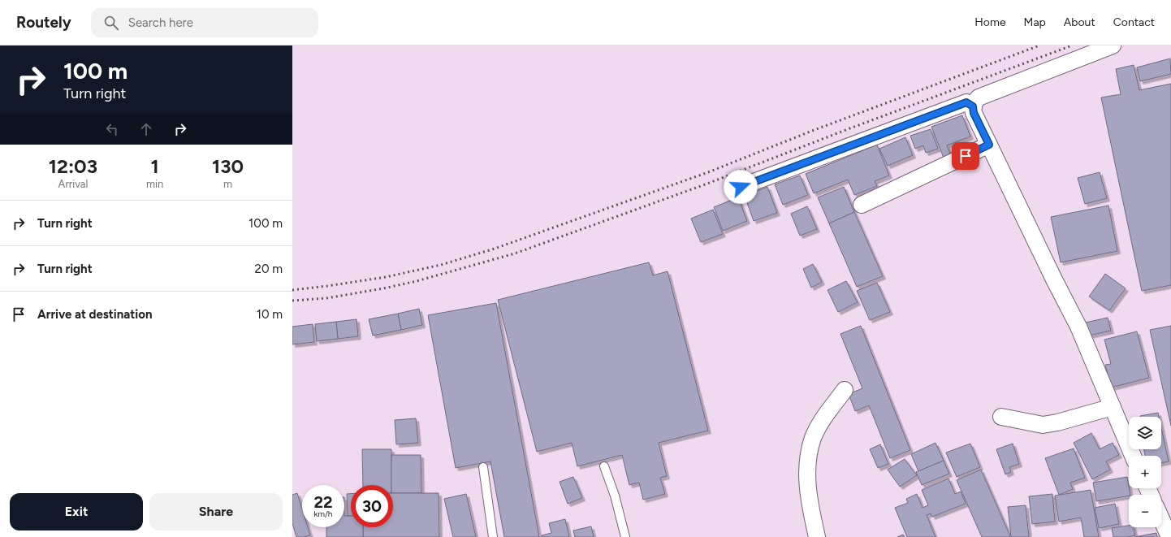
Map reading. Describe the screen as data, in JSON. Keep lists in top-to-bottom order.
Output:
{
  "page": {
    "header": "Routely",
    "search": "Search here",
    "nav": [
      "Home",
      "Map",
      "About",
      "Contact"
    ],
    "turn": ["100 m", "Turn right"],
    "eta": [
      "12:03",
      "Arrival",
      "1",
      "min",
      "130",
      "m"
    ],
    "list": [
      {
        "name": "Turn right",
        "value": "100 m"
      },
      {
        "name": "Turn right",
        "value": "20 m"
      },
      {
        "name": "Arrive at destination",
        "value": "10 m"
      }
    ],
    "map_buttons": ["+", "−"],
    "speed": "22 km/h",
    "limit": "30",
    "buttons": ["Exit", "Share"]
  }
}
